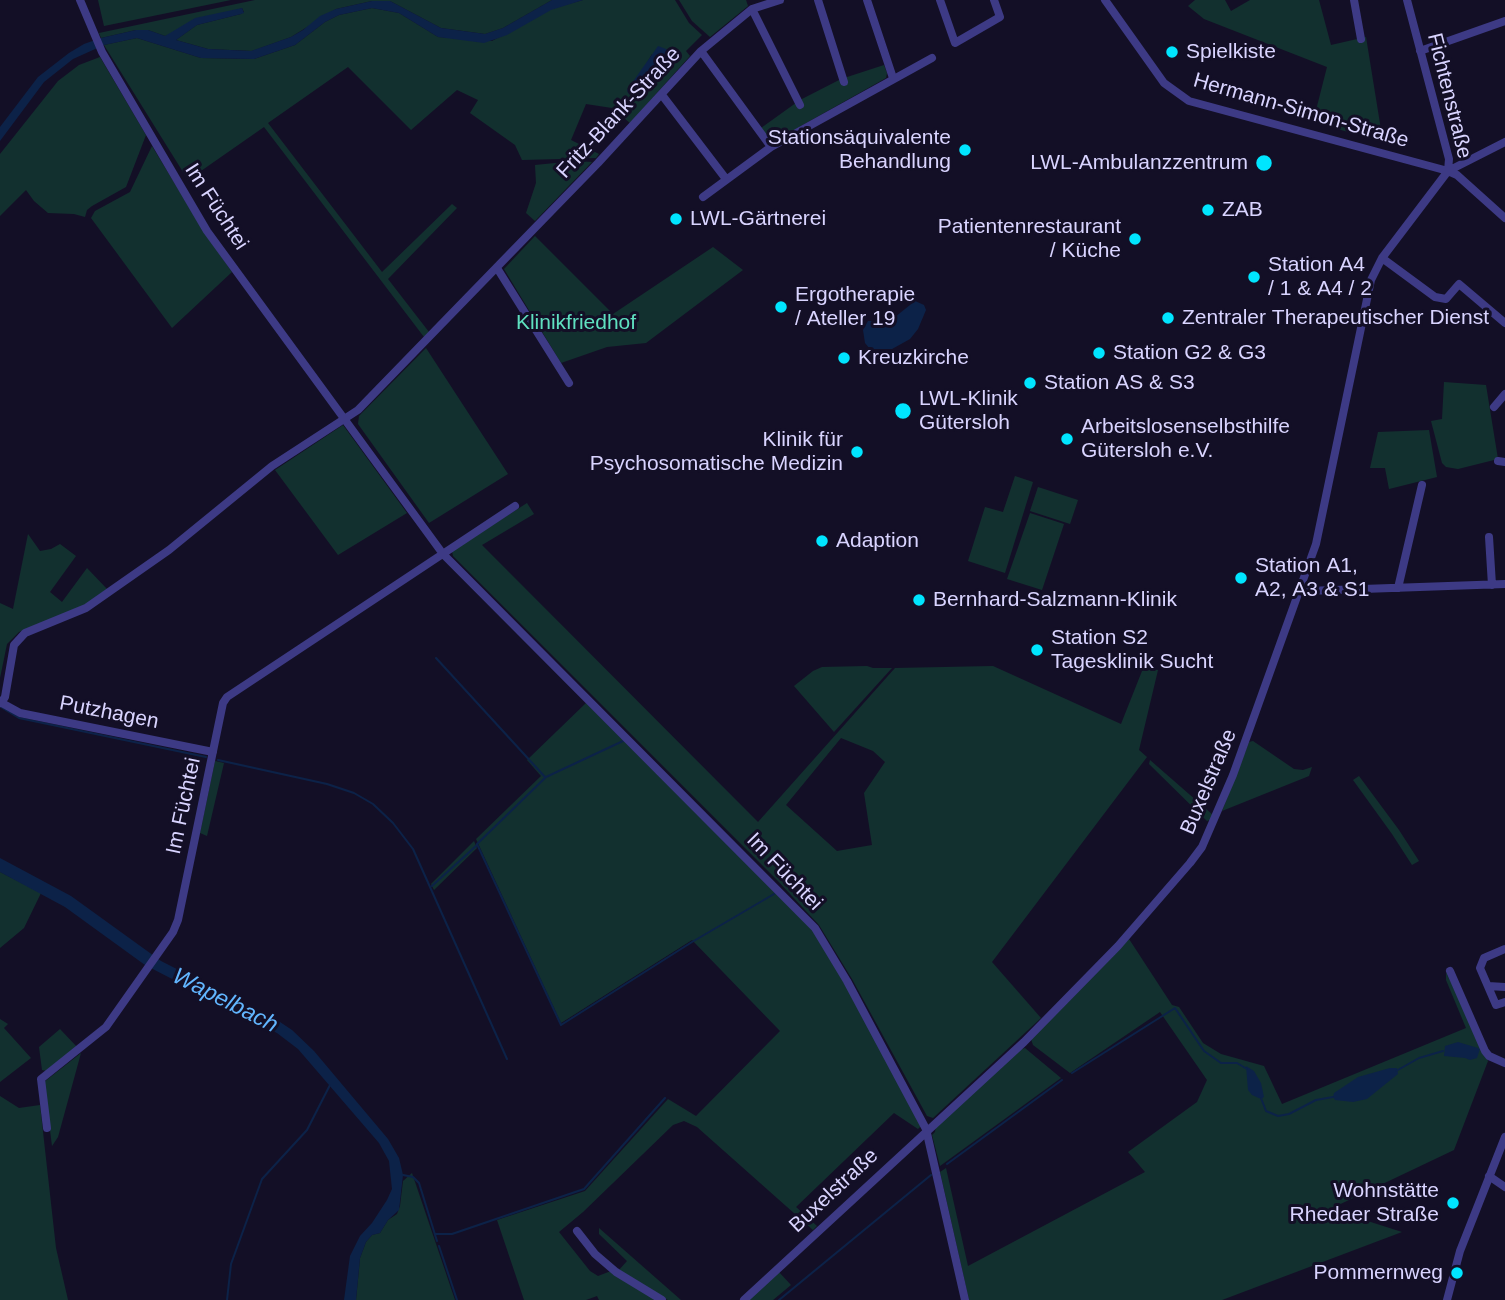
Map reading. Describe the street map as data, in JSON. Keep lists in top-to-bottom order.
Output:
{
  "streets": {
    "street": [
      "Fichtenstraße",
      "Hermann-Simon-Straße",
      "Fritz-Blank-Straße",
      "Im Füchtei",
      "Putzhagen",
      "Buxelstraße"
    ]
  },
  "crossings": [
    ["Fichtenstraße", "Hermann-Simon-Straße"],
    ["Fichtenstraße", "Buxelstraße"],
    ["Hermann-Simon-Straße", "Buxelstraße"],
    ["Fritz-Blank-Straße", "Im Füchtei"],
    ["Im Füchtei", "Putzhagen"],
    ["Im Füchtei", "Buxelstraße"]
  ],
  "water": ["Wapelbach"],
  "parks": ["Klinikfriedhof"],
  "places": [
    "Spielkiste",
    "Stationsäquivalente Behandlung",
    "LWL-Ambulanzzentrum",
    "ZAB",
    "LWL-Gärtnerei",
    "Patientenrestaurant / Küche",
    "Station A4 / 1 & A4 / 2",
    "Ergotherapie / Ateller 19",
    "Zentraler Therapeutischer Dienst",
    "Station G2 & G3",
    "Kreuzkirche",
    "Station AS & S3",
    "LWL-Klinik Gütersloh",
    "Arbeitslosenselbsthilfe Gütersloh e.V.",
    "Klinik für Psychosomatische Medizin",
    "Adaption",
    "Station A1, A2, A3 & S1",
    "Bernhard-Salzmann-Klinik",
    "Station S2 Tagesklinik Sucht",
    "Wohnstätte Rhedaer Straße",
    "Pommernweg"
  ]
}
